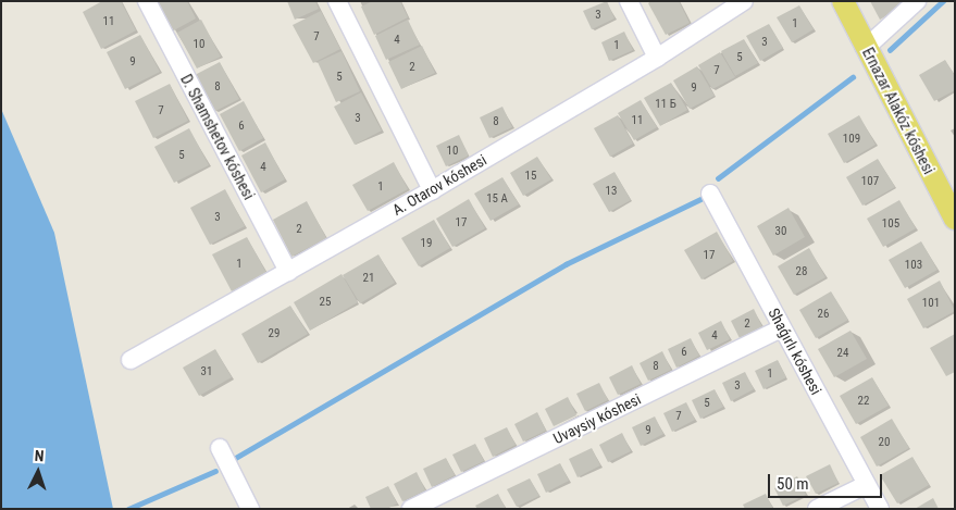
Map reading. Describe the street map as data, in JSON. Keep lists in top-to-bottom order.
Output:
{
  "streets": {
    "main road": ["Ernazar Alakóz kóshesi"],
    "street": [
      "D. Shamshetov kóshesi",
      "A. Otarov kóshesi",
      "Shaǵırlı kóshesi",
      "Uvaysiy kóshesi"
    ]
  },
  "crossings": [
    ["D. Shamshetov kóshesi", "A. Otarov kóshesi"],
    ["Shaǵırlı kóshesi", "Uvaysiy kóshesi"]
  ],
  "house_numbers": [
    "3",
    "11",
    "1",
    "7",
    "4",
    "3",
    "10",
    "1",
    "5",
    "9",
    "2",
    "7",
    "5",
    "8",
    "9",
    "11 Б",
    "7",
    "3",
    "11",
    "8",
    "6",
    "109",
    "10",
    "5",
    "4",
    "15",
    "107",
    "1",
    "13",
    "15 А",
    "3",
    "17",
    "105",
    "2",
    "30",
    "19",
    "17",
    "1",
    "103",
    "28",
    "21",
    "25",
    "101",
    "26",
    "2",
    "29",
    "4",
    "6",
    "24",
    "8",
    "31",
    "1",
    "3",
    "22",
    "5",
    "7",
    "9",
    "20"
  ],
  "scale_bar": "50 m",
  "north": "top"
}
